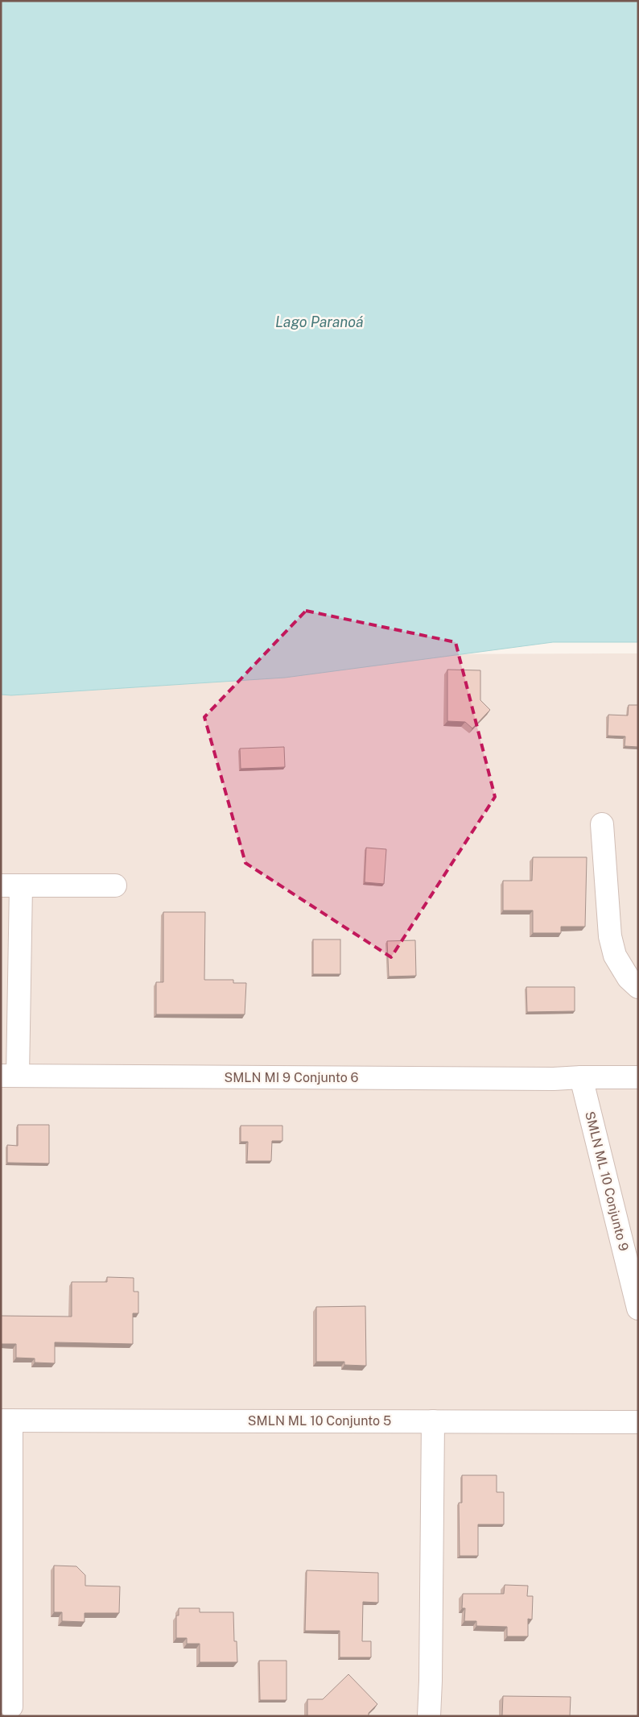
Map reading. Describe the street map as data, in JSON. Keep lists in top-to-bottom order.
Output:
{
  "streets": {
    "street": ["SMLN MI 9 Conjunto 6", "SMLN ML 10 Conjunto 9", "SMLN ML 10 Conjunto 5"]
  },
  "crossings": [
    ["SMLN MI 9 Conjunto 6", "SMLN ML 10 Conjunto 9"]
  ],
  "water": ["Lago Paranoá"]
}
